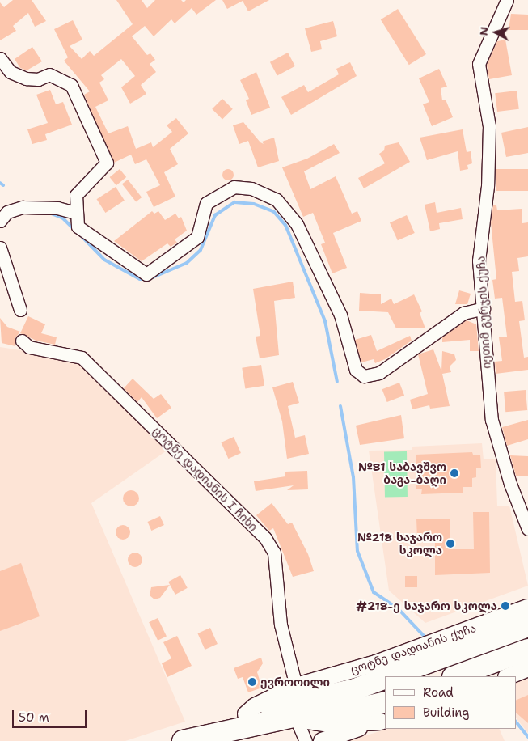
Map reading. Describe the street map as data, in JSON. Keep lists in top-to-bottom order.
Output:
{
  "streets": {
    "street": ["იეთიმ გურჯის ქუჩა", "ცოტნე დადიანის I ჩიხი", "ცოტნე დადიანის ქუჩა"]
  },
  "crossings": [
    ["ცოტნე დადიანის I ჩიხი", "ცოტნე დადიანის ქუჩა"]
  ],
  "places": [
    "№81 საბავშვო ბაგა-ბაღი",
    "№218 საჯარო სკოლა",
    "#218-ე საჯარო სკოლა",
    "ევროოილი"
  ],
  "legend": ["Road", "Building"],
  "scale_bar": "50 m",
  "north": "left"
}
